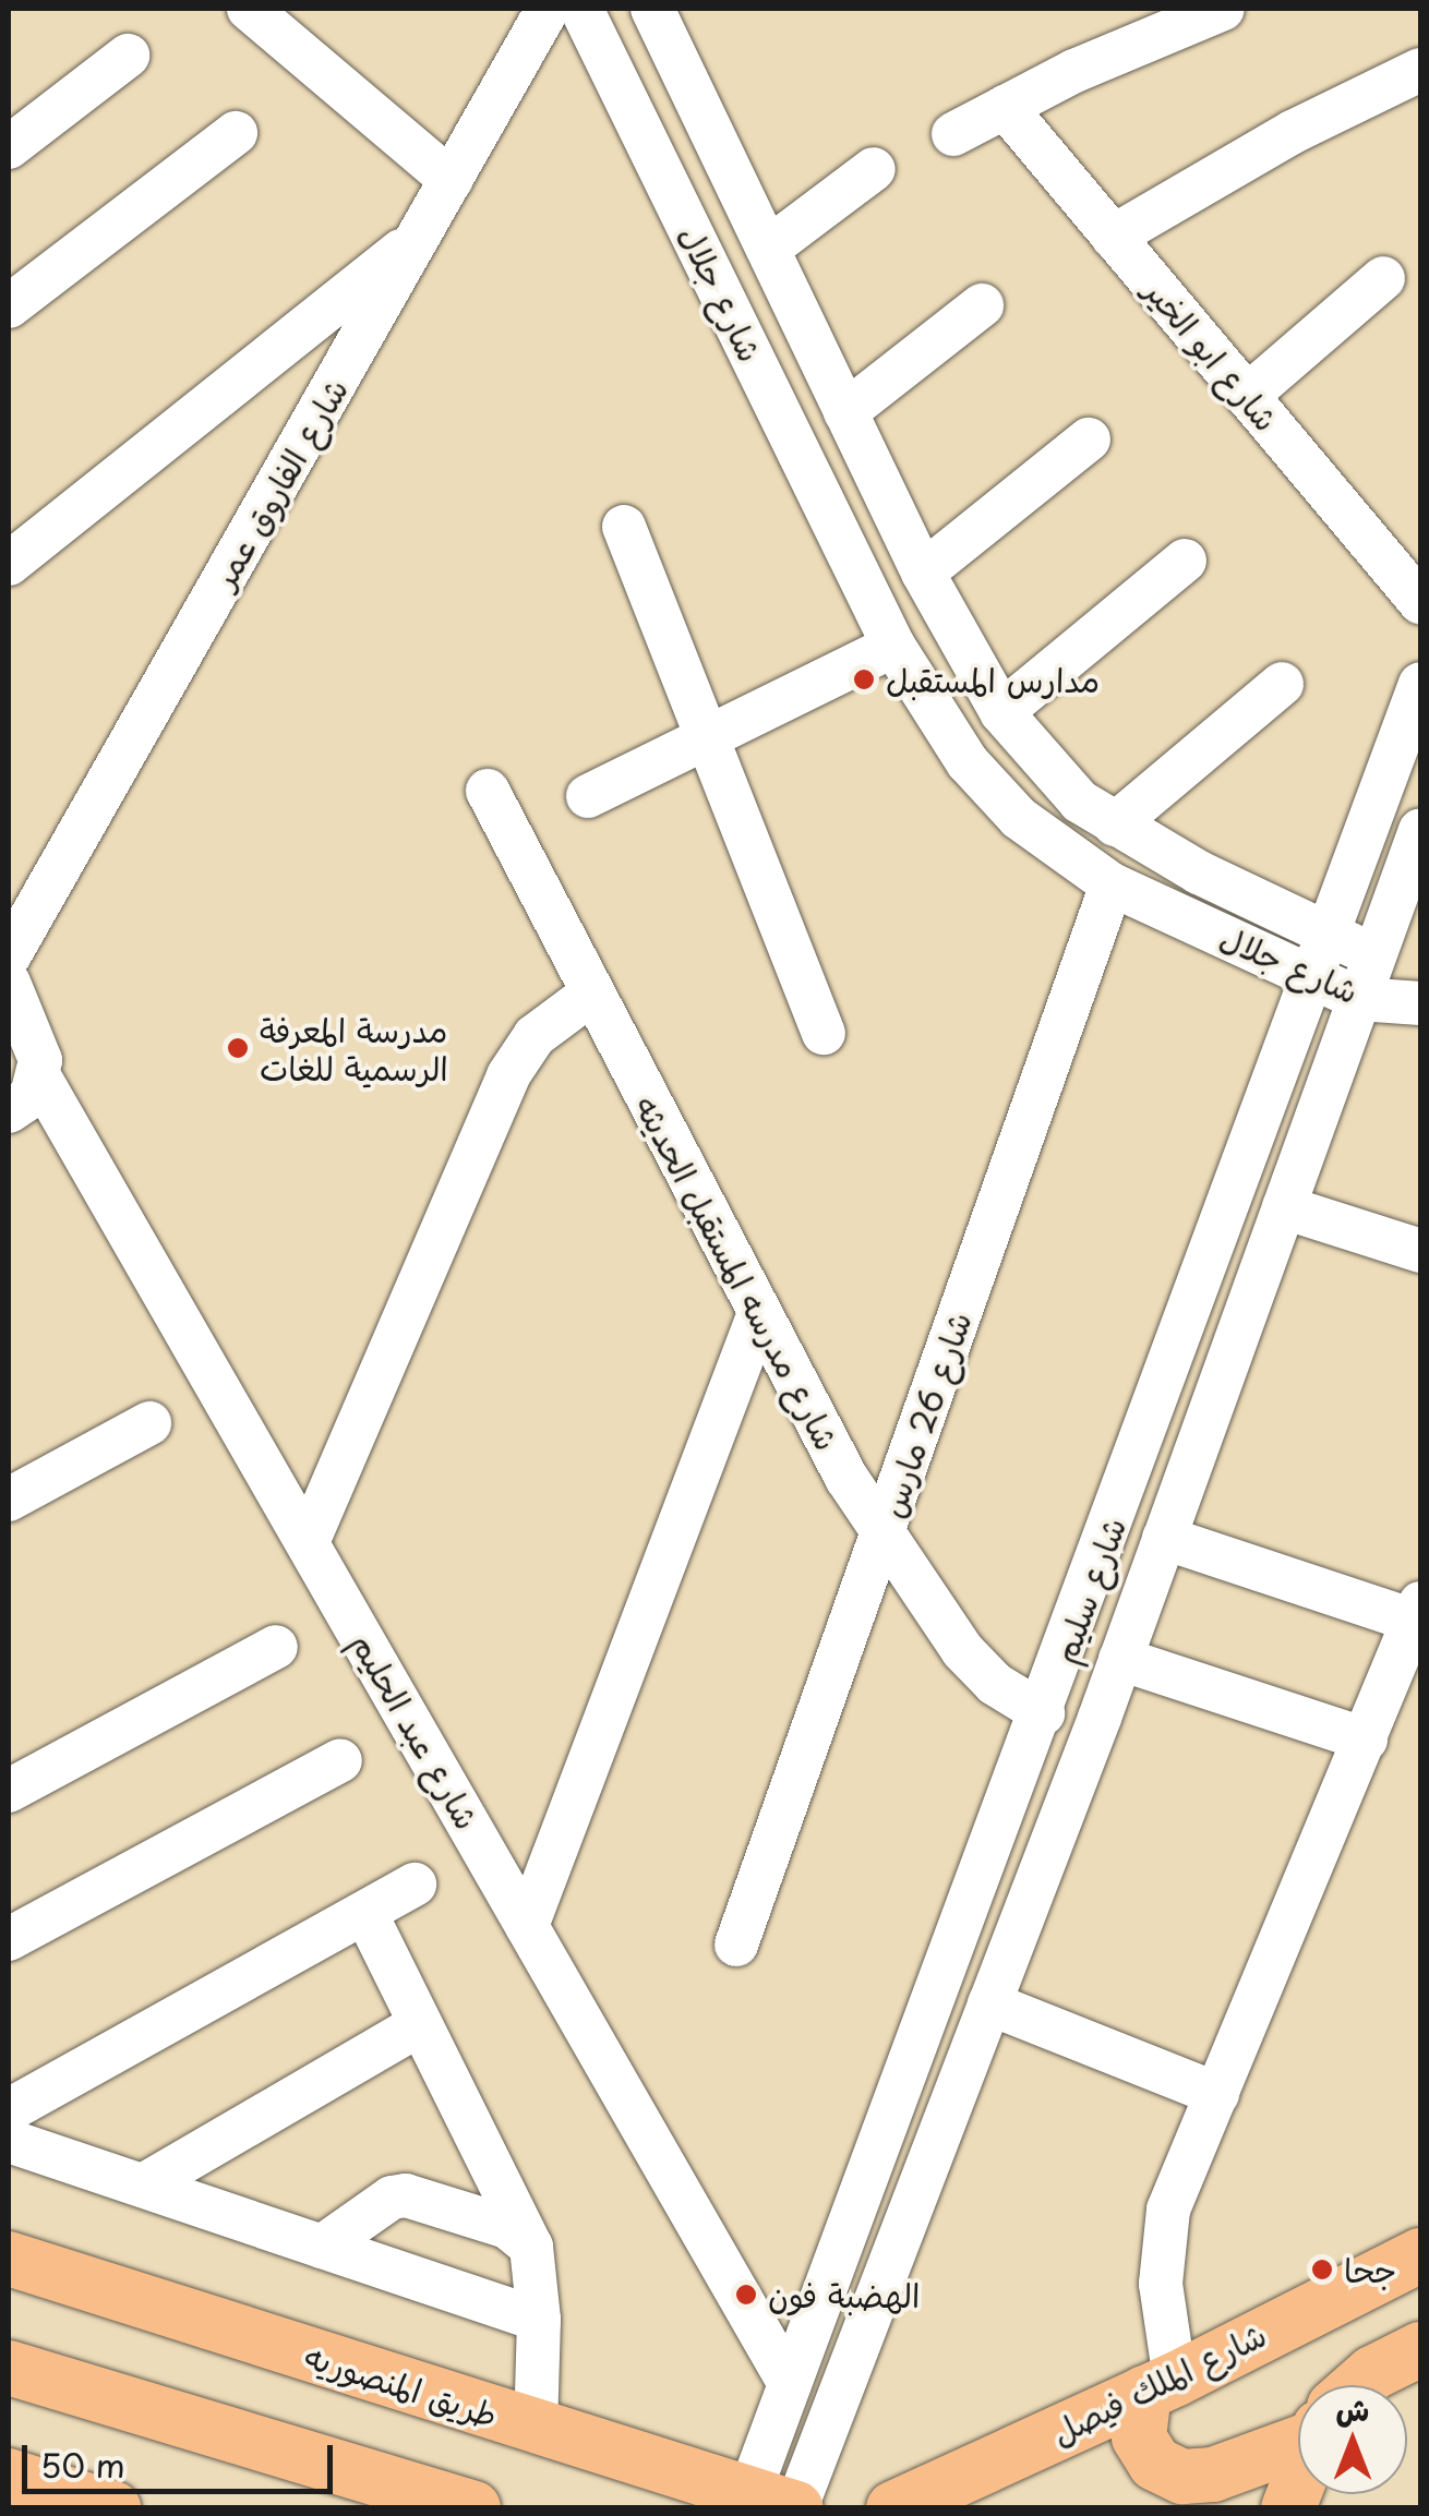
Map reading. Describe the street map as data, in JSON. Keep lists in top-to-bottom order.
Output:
{
  "streets": {
    "main road": ["شارع الملك فيصل", "طريق المنصوريه"],
    "street": [
      "شارع جلال",
      "شارع ابو الخير",
      "شارع الفاروق عمر",
      "شارع مدرسه المستقبل الحديثه",
      "شارع 26 مارس",
      "شارع سليم",
      "شارع عبد الحليم"
    ]
  },
  "crossings": [
    ["شارع جلال", "شارع 26 مارس"],
    ["شارع جلال", "شارع سليم"],
    ["شارع مدرسه المستقبل الحديثه", "شارع 26 مارس"],
    ["شارع مدرسه المستقبل الحديثه", "شارع سليم"],
    ["شارع سليم", "شارع عبد الحليم"],
    ["شارع سليم", "طريق المنصوريه"]
  ],
  "places": [
    "مدارس المستقبل",
    "مدرسة المعرفة الرسمية للغات",
    "جحا",
    "الهضبة فون"
  ],
  "scale_bar": "50 m",
  "north": "top"
}
